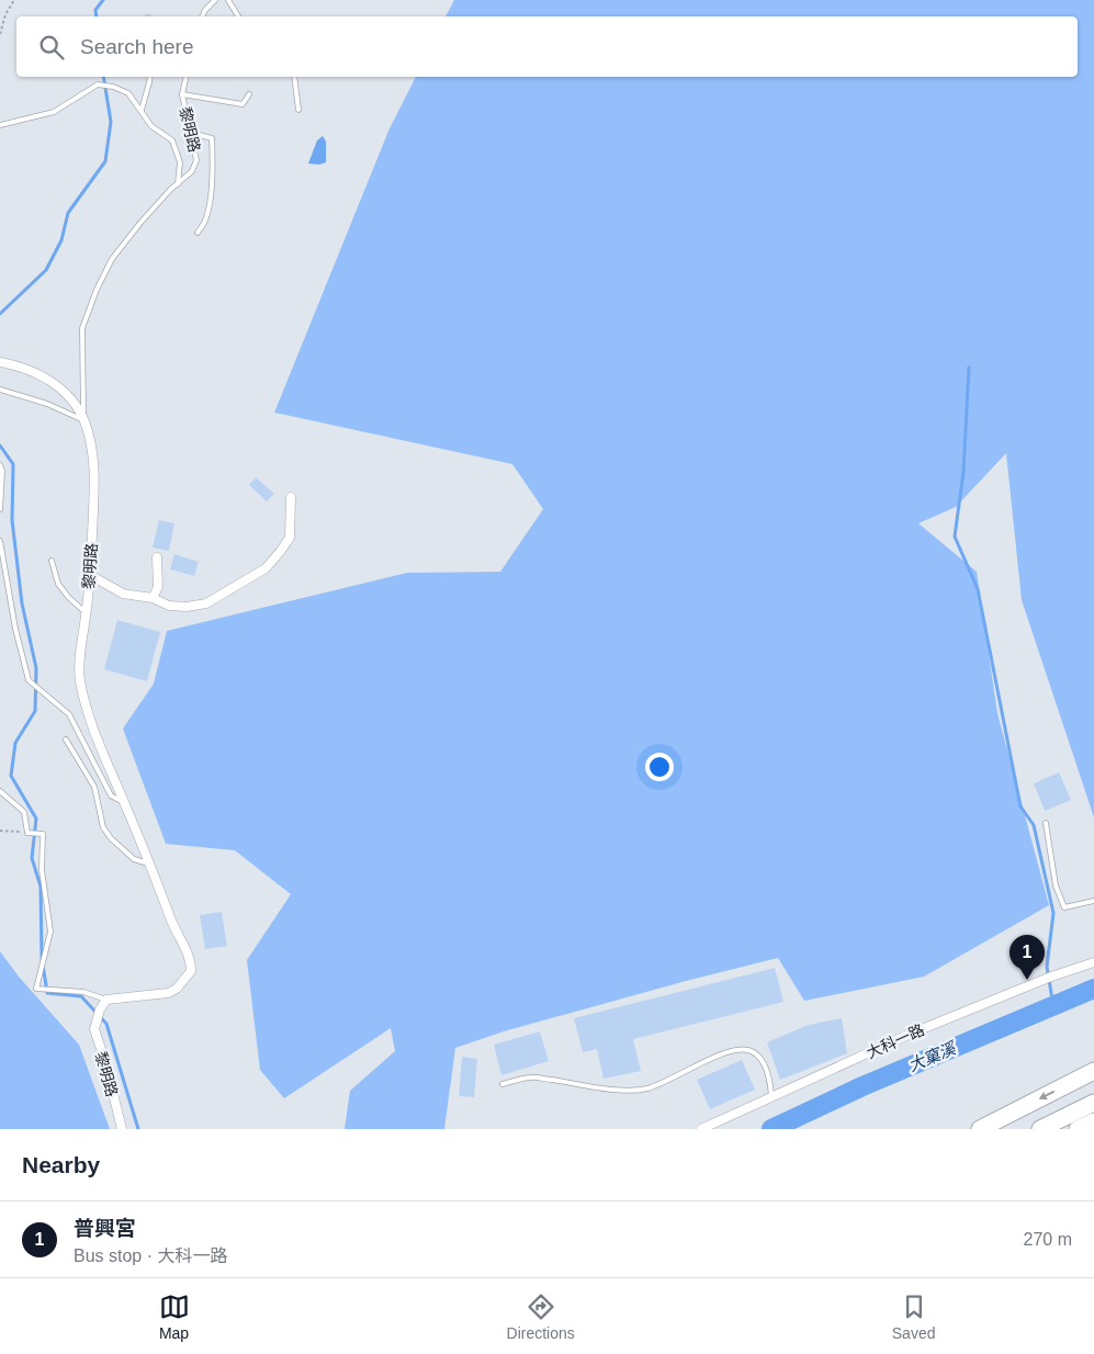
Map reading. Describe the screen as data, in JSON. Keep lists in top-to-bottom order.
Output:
{
  "streets": {
    "street": ["黎明路", "大科一路"]
  },
  "water": ["大窠溪"],
  "page": {
    "search": "Search here",
    "pins": "1",
    "heading": "Nearby",
    "list": [
      {
        "mark": "1",
        "name": "普興宮",
        "note": "Bus stop · 大科一路",
        "value": "270 m"
      }
    ],
    "nav": ["Map", "Directions", "Saved"]
  }
}
